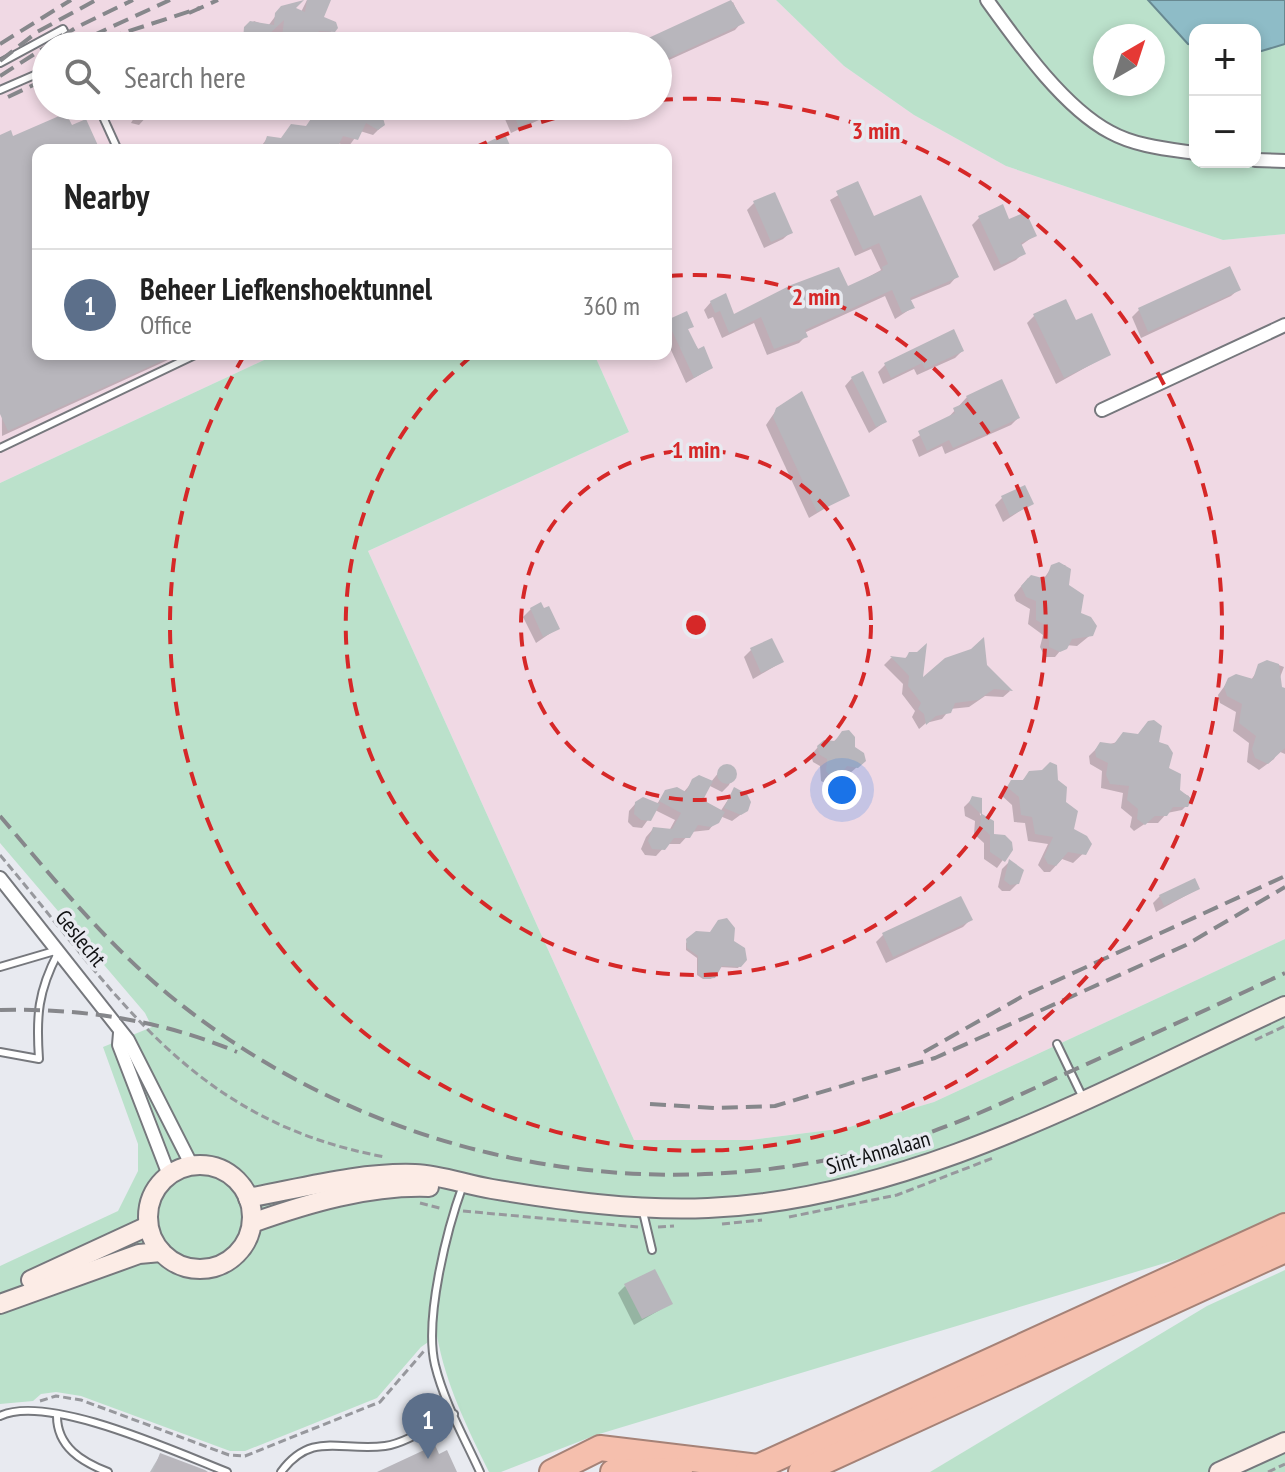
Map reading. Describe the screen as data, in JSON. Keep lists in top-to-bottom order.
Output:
{
  "streets": {
    "street": ["Geslecht", "Sint-Annalaan"]
  },
  "crossings": [
    ["Geslecht", "Sint-Annalaan"]
  ],
  "north": "top right",
  "page": {
    "map_buttons": ["+", "−"],
    "search": "Search here",
    "heading": "Nearby",
    "list": [
      {
        "mark": "1",
        "name": "Beheer Liefkenshoektunnel",
        "note": "Office",
        "value": "360 m"
      }
    ],
    "pins": "1"
  },
  "rings": ["3 min", "2 min", "1 min"]
}
